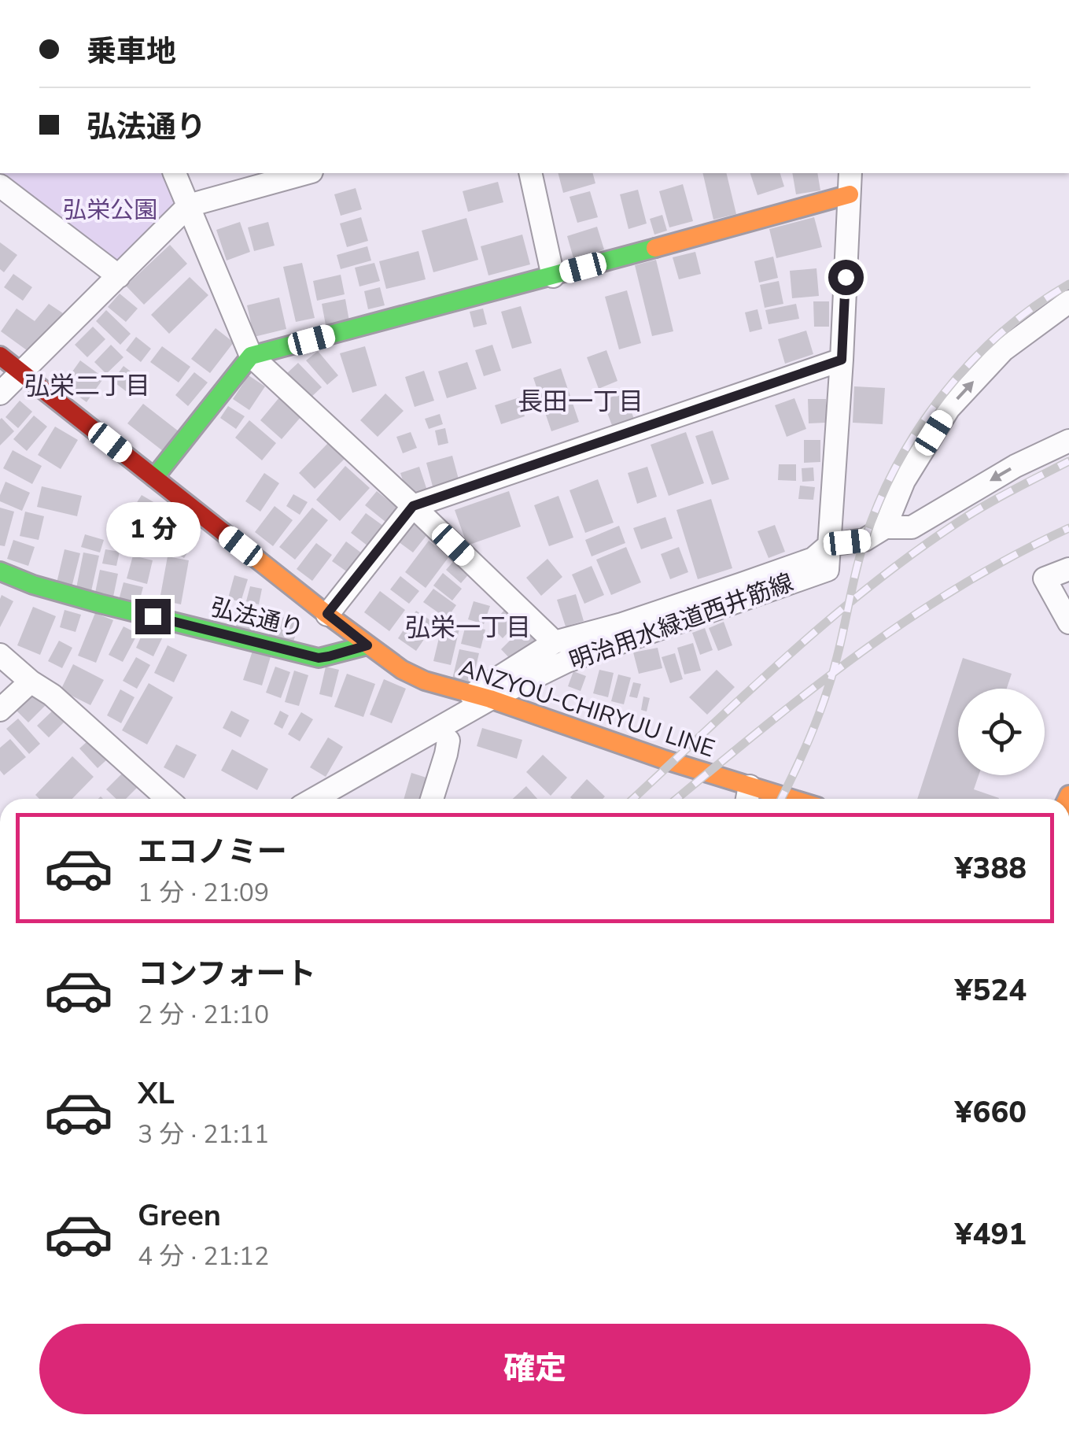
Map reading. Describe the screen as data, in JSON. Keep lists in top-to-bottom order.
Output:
{
  "streets": {
    "street": ["弘法通り", "明治用水緑道西井筋線", "ANZYOU-CHIRYUU LINE"]
  },
  "crossings": [
    ["弘法通り", "ANZYOU-CHIRYUU LINE"],
    ["明治用水緑道西井筋線", "ANZYOU-CHIRYUU LINE"]
  ],
  "districts": ["弘栄二丁目", "長田一丁目", "弘栄一丁目"],
  "parks": ["弘栄公園"],
  "page": {
    "banner": ["乗車地", "弘法通り"],
    "bubble": "1 分",
    "list": [
      {
        "name": "エコノミー",
        "note": "1 分 · 21:09",
        "value": "¥388"
      },
      {
        "name": "コンフォート",
        "note": "2 分 · 21:10",
        "value": "¥524"
      },
      {
        "name": "XL",
        "note": "3 分 · 21:11",
        "value": "¥660"
      },
      {
        "name": "Green",
        "note": "4 分 · 21:12",
        "value": "¥491"
      }
    ],
    "buttons": "確定"
  }
}
